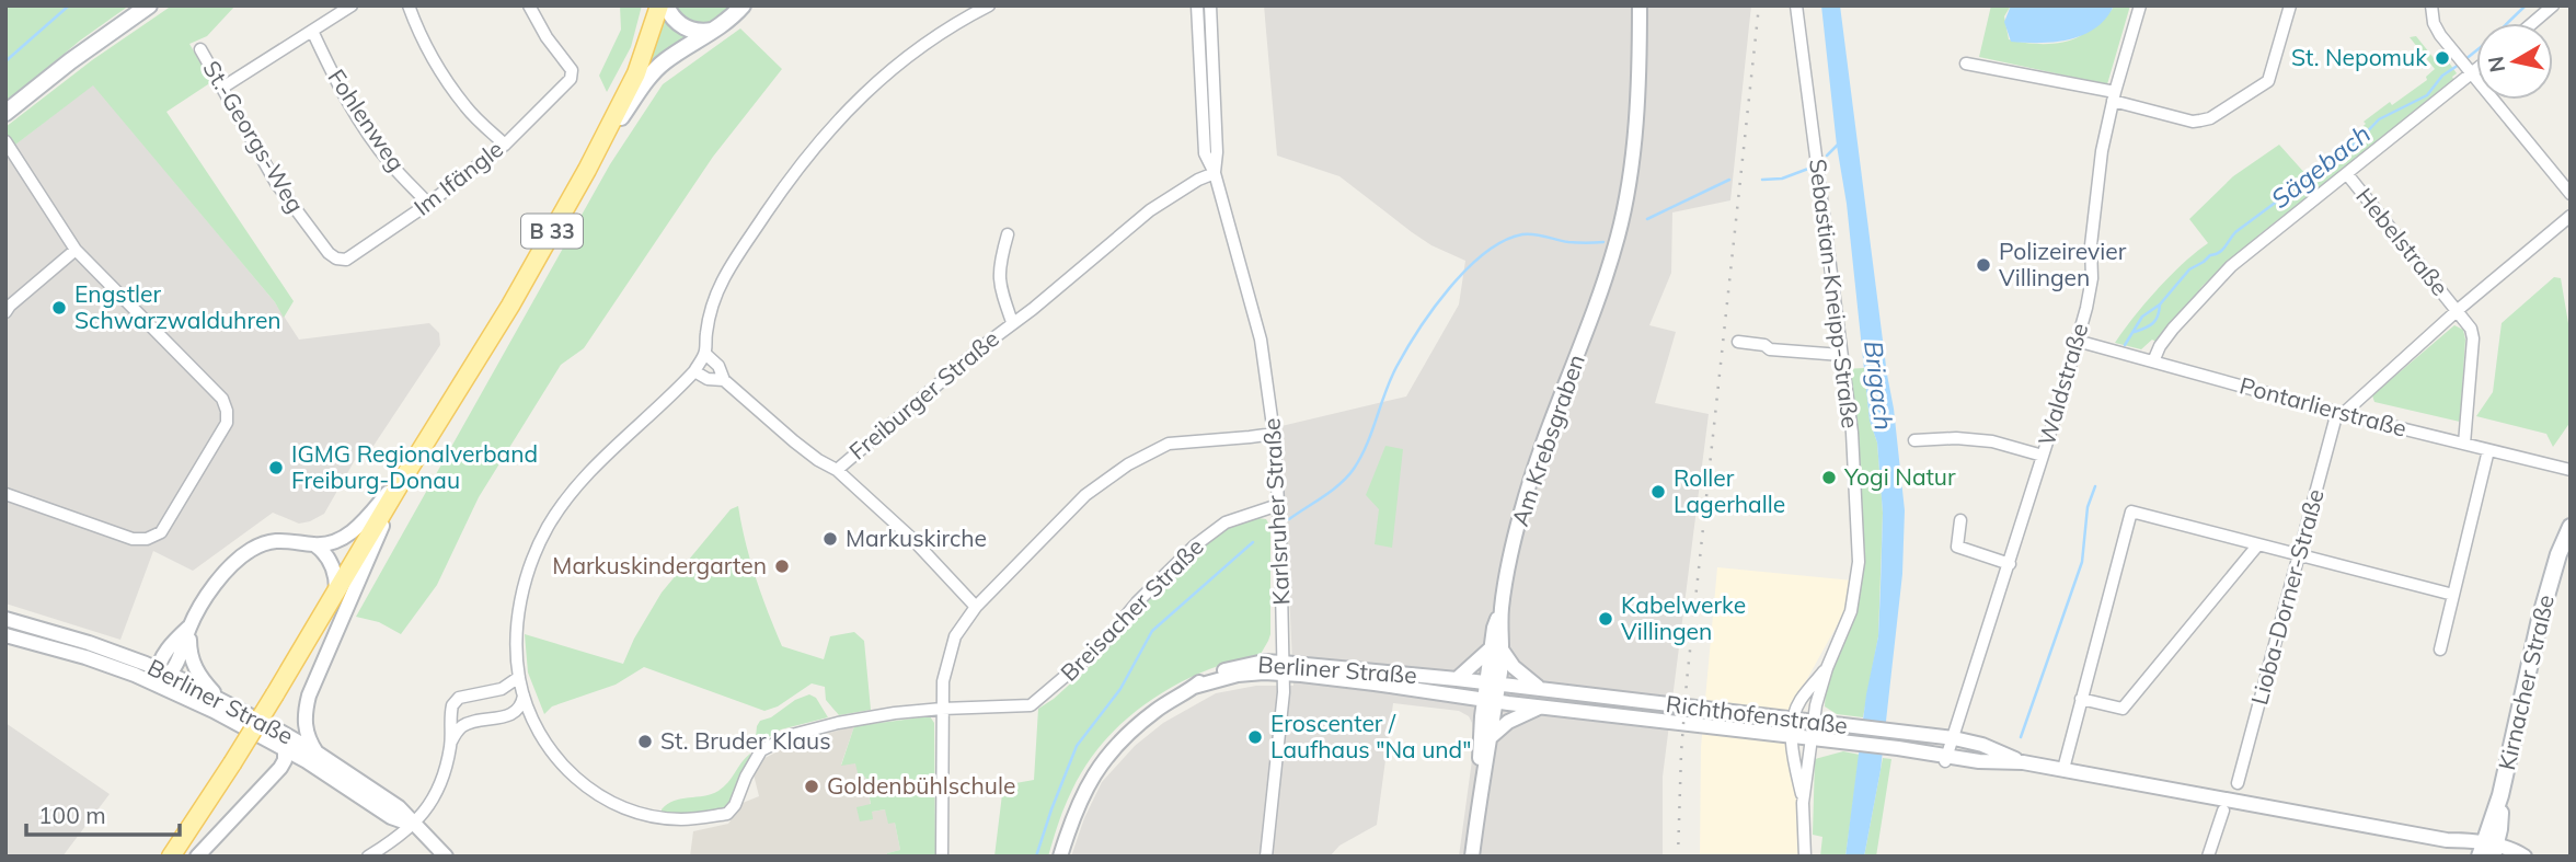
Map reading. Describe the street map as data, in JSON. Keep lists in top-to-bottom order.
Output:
{
  "streets": {
    "main road": ["B 33", "Kirnacher Straße"],
    "street": [
      "Fohlenweg",
      "St.-Georgs-Weg",
      "Im Ifängle",
      "Hebelstraße",
      "Sebastian-Kneipp-Straße",
      "Waldstraße",
      "Freiburger Straße",
      "Pontarlierstraße",
      "Am Krebsgraben",
      "Karlsruher Straße",
      "Lioba-Dorner-Straße",
      "Breisacher Straße",
      "Berliner Straße",
      "Richthofenstraße"
    ]
  },
  "crossings": [
    ["Fohlenweg", "Im Ifängle"],
    ["St.-Georgs-Weg", "Im Ifängle"],
    ["Hebelstraße", "Pontarlierstraße"],
    ["Sebastian-Kneipp-Straße", "Richthofenstraße"],
    ["Waldstraße", "Pontarlierstraße"],
    ["Waldstraße", "Richthofenstraße"],
    ["Freiburger Straße", "Karlsruher Straße"],
    ["Pontarlierstraße", "Lioba-Dorner-Straße"],
    ["Am Krebsgraben", "Berliner Straße"],
    ["Am Krebsgraben", "Richthofenstraße"],
    ["Karlsruher Straße", "Breisacher Straße"],
    ["Karlsruher Straße", "Berliner Straße"],
    ["Berliner Straße", "Richthofenstraße"],
    ["Kirnacher Straße", "Richthofenstraße"]
  ],
  "water": ["Sägebach", "Brigach"],
  "places": [
    "St. Nepomuk",
    "Polizeirevier Villingen",
    "Engstler Schwarzwalduhren",
    "IGMG Regionalverband Freiburg-Donau",
    "Yogi Natur",
    "Roller Lagerhalle",
    "Markuskirche",
    "Markuskindergarten",
    "Kabelwerke Villingen",
    "Eroscenter / Laufhaus \"Na und\"",
    "St. Bruder Klaus",
    "Goldenbühlschule"
  ],
  "scale_bar": "100 m",
  "north": "left"
}
